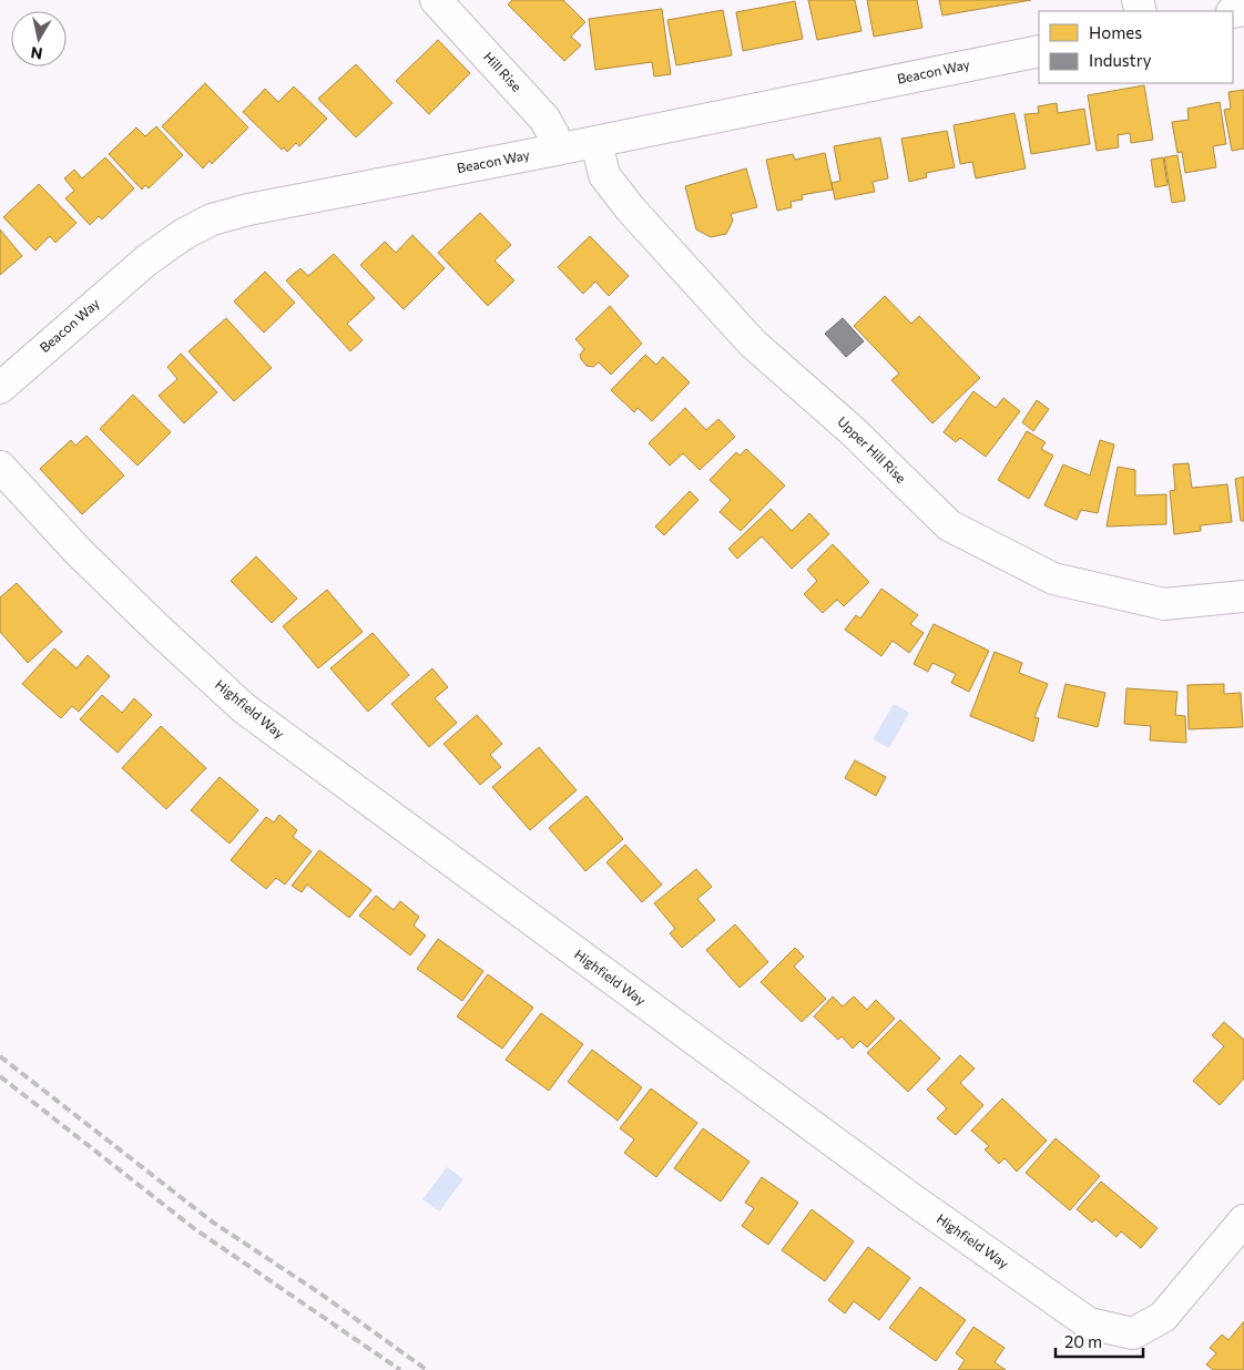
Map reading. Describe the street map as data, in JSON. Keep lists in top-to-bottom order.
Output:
{
  "streets": {
    "street": [
      "Hill Rise",
      "Beacon Way",
      "Upper Hill Rise",
      "Highfield Way"
    ]
  },
  "crossings": [
    ["Hill Rise", "Beacon Way"],
    ["Beacon Way", "Upper Hill Rise"]
  ],
  "legend": ["Homes", "Industry"],
  "scale_bar": "20 m",
  "north": "bottom"
}
